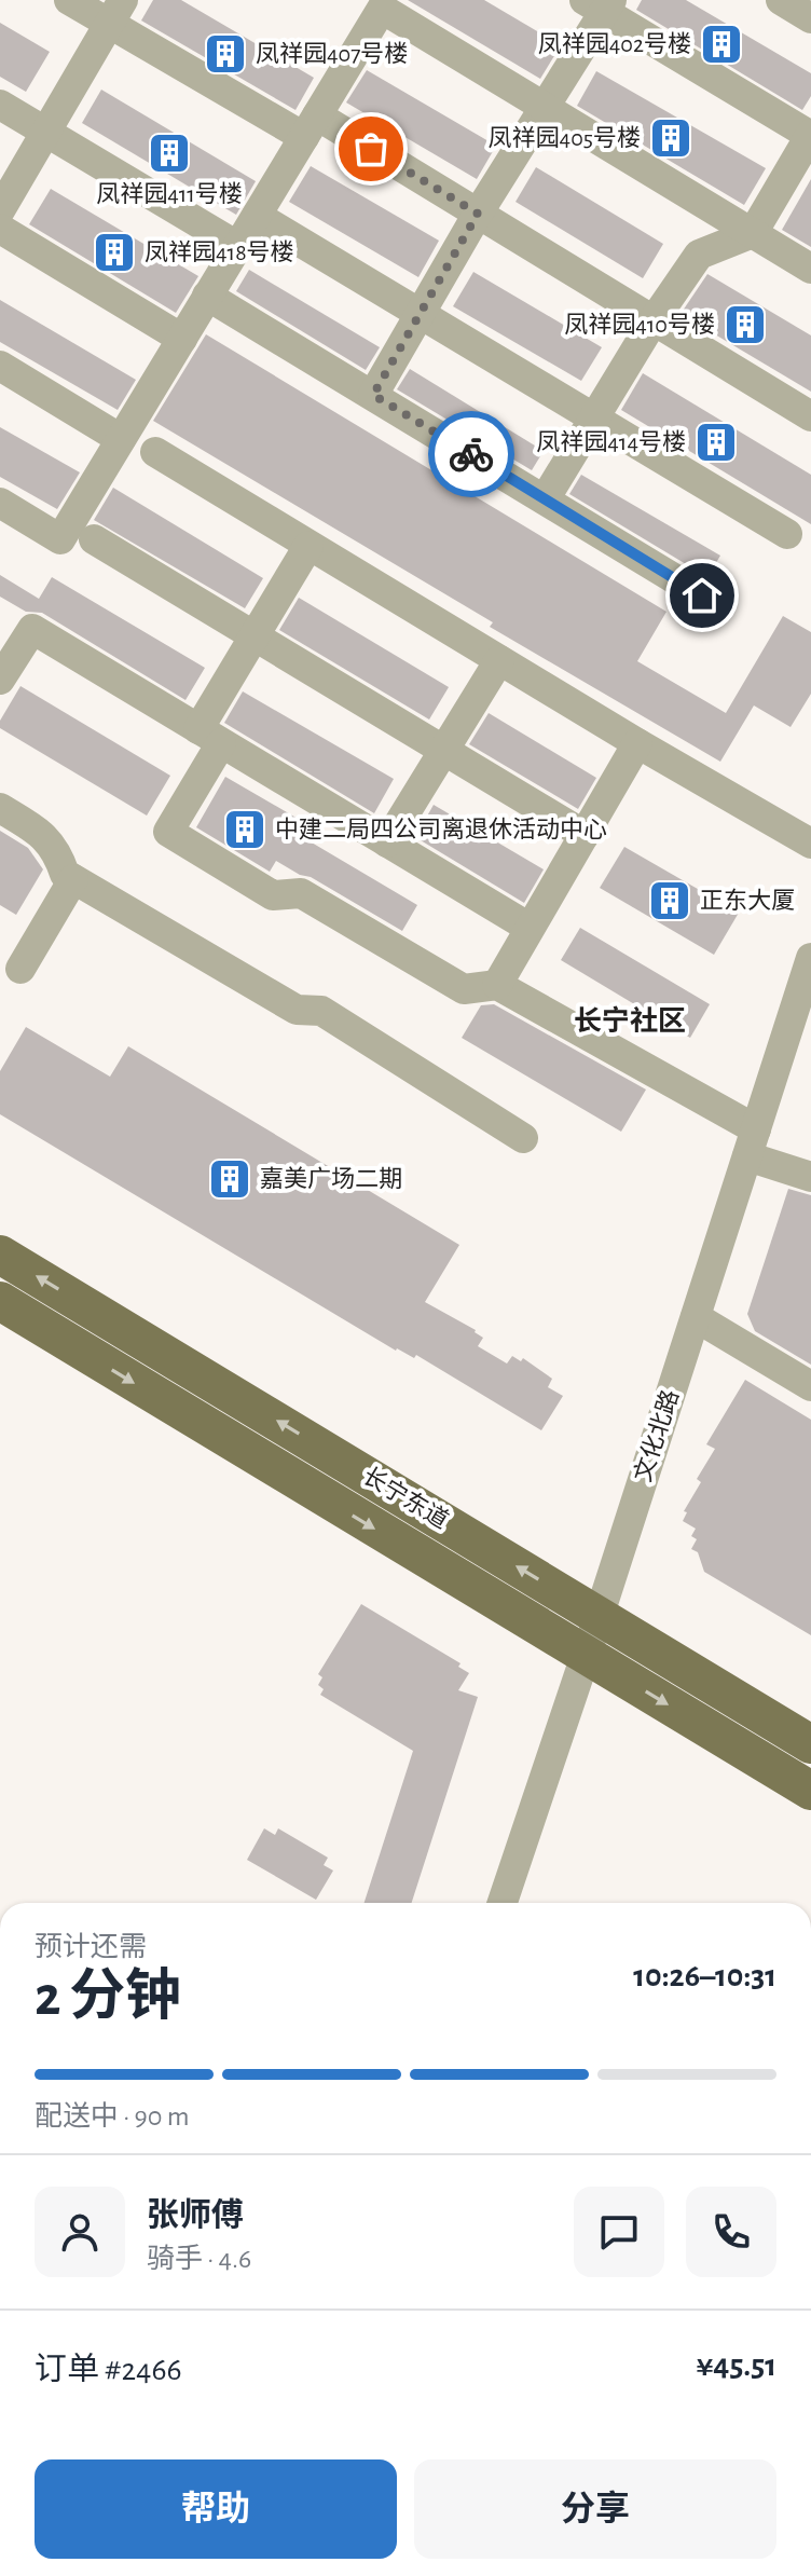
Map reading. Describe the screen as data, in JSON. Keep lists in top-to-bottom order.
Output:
{
  "streets": {
    "main road": ["长宁东道"],
    "street": ["文化北路"]
  },
  "crossings": [
    ["文化北路", "长宁东道"]
  ],
  "districts": ["长宁社区"],
  "places": {
    "building": [
      "凤祥园402号楼",
      "凤祥园407号楼",
      "凤祥园405号楼",
      "凤祥园411号楼",
      "凤祥园418号楼",
      "凤祥园410号楼",
      "凤祥园414号楼",
      "中建二局四公司离退休活动中心",
      "正东大厦",
      "嘉美广场二期"
    ]
  },
  "page": {
    "heading": ["2 分钟", "预计还需", "10:26–10:31"],
    "panel": [
      "张师傅",
      "骑手 · 4.6",
      "订单 #2466",
      "¥45.51"
    ],
    "bar": "配送中 · 90 m",
    "buttons": ["帮助", "分享"]
  }
}
